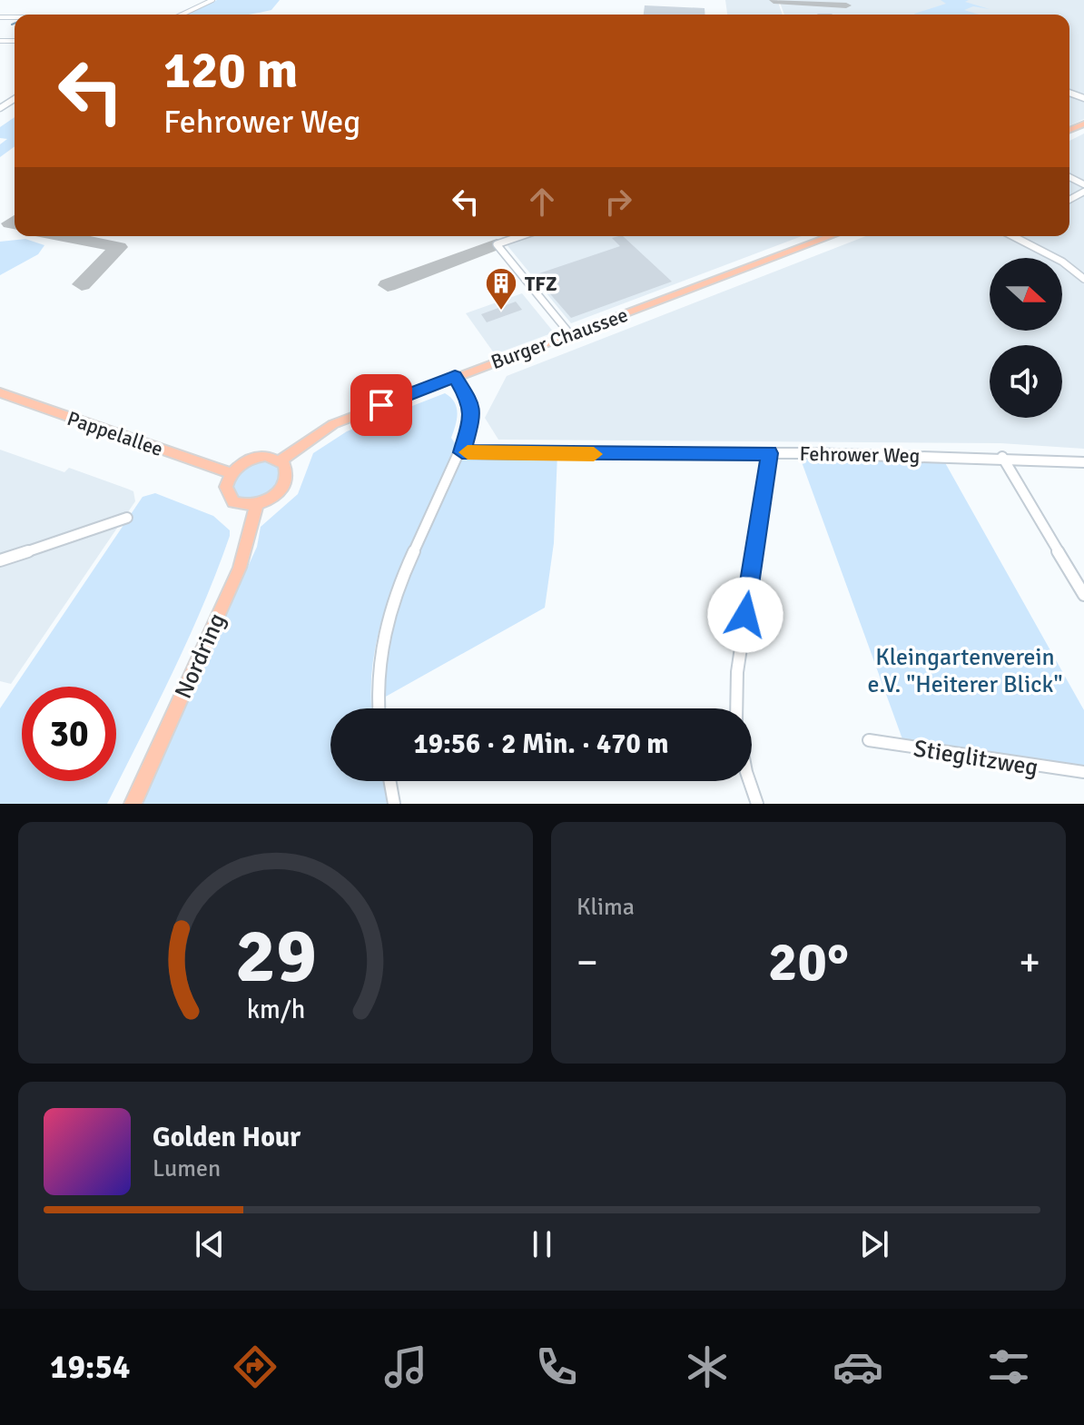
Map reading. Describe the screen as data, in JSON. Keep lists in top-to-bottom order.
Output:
{
  "streets": {
    "main road": ["Burger Chaussee", "Pappelallee", "Nordring"],
    "street": ["Fehrower Weg", "Stieglitzweg"]
  },
  "crossings": [
    ["Burger Chaussee", "Pappelallee"],
    ["Burger Chaussee", "Nordring"],
    ["Pappelallee", "Nordring"]
  ],
  "parks": ["Kleingartenverein e.V. \"Heiterer Blick\""],
  "places": {
    "building": ["TFZ"]
  },
  "north": "right",
  "page": {
    "turn": ["120 m", "Fehrower Weg"],
    "limit": "30",
    "trip": "19:56 · 2 Min. · 470 m",
    "tile": "Klima",
    "heat": ["−", "20°", "+"],
    "song": ["Golden Hour", "Lumen"],
    "tabs": "19:54",
    "gauge": ["29", "km/h"]
  }
}
